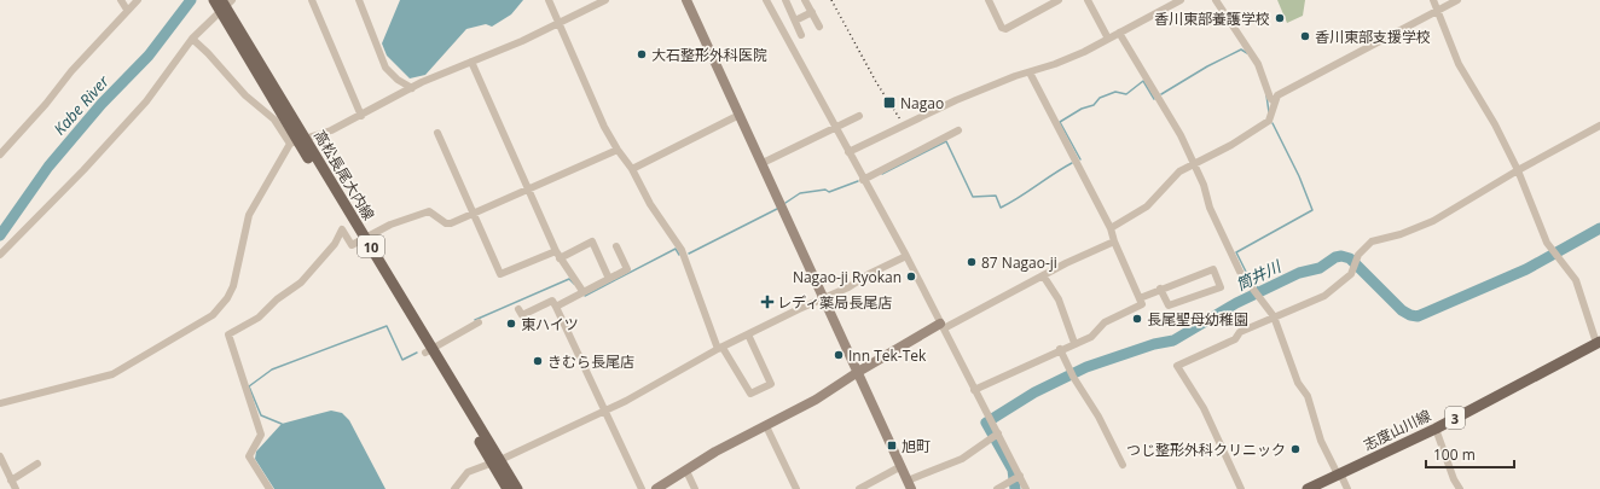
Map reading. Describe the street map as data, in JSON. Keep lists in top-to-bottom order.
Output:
{
  "streets": {
    "main road": [
      "高松長尾大内線",
      "10",
      "3",
      "志度山川線"
    ]
  },
  "water": ["Kabe River", "筒井川"],
  "places": {
    "other": [
      "香川東部養護学校",
      "香川東部支援学校",
      "大石整形外科医院",
      "87 Nagao-ji",
      "Nagao-ji Ryokan",
      "長尾聖母幼稚園",
      "東ハイツ",
      "Inn Tek-Tek",
      "きむら長尾店",
      "つじ整形外科クリニック"
    ],
    "transit": ["Nagao", "旭町"],
    "health": ["レディ薬局長尾店"]
  },
  "scale_bar": "100 m"
}
